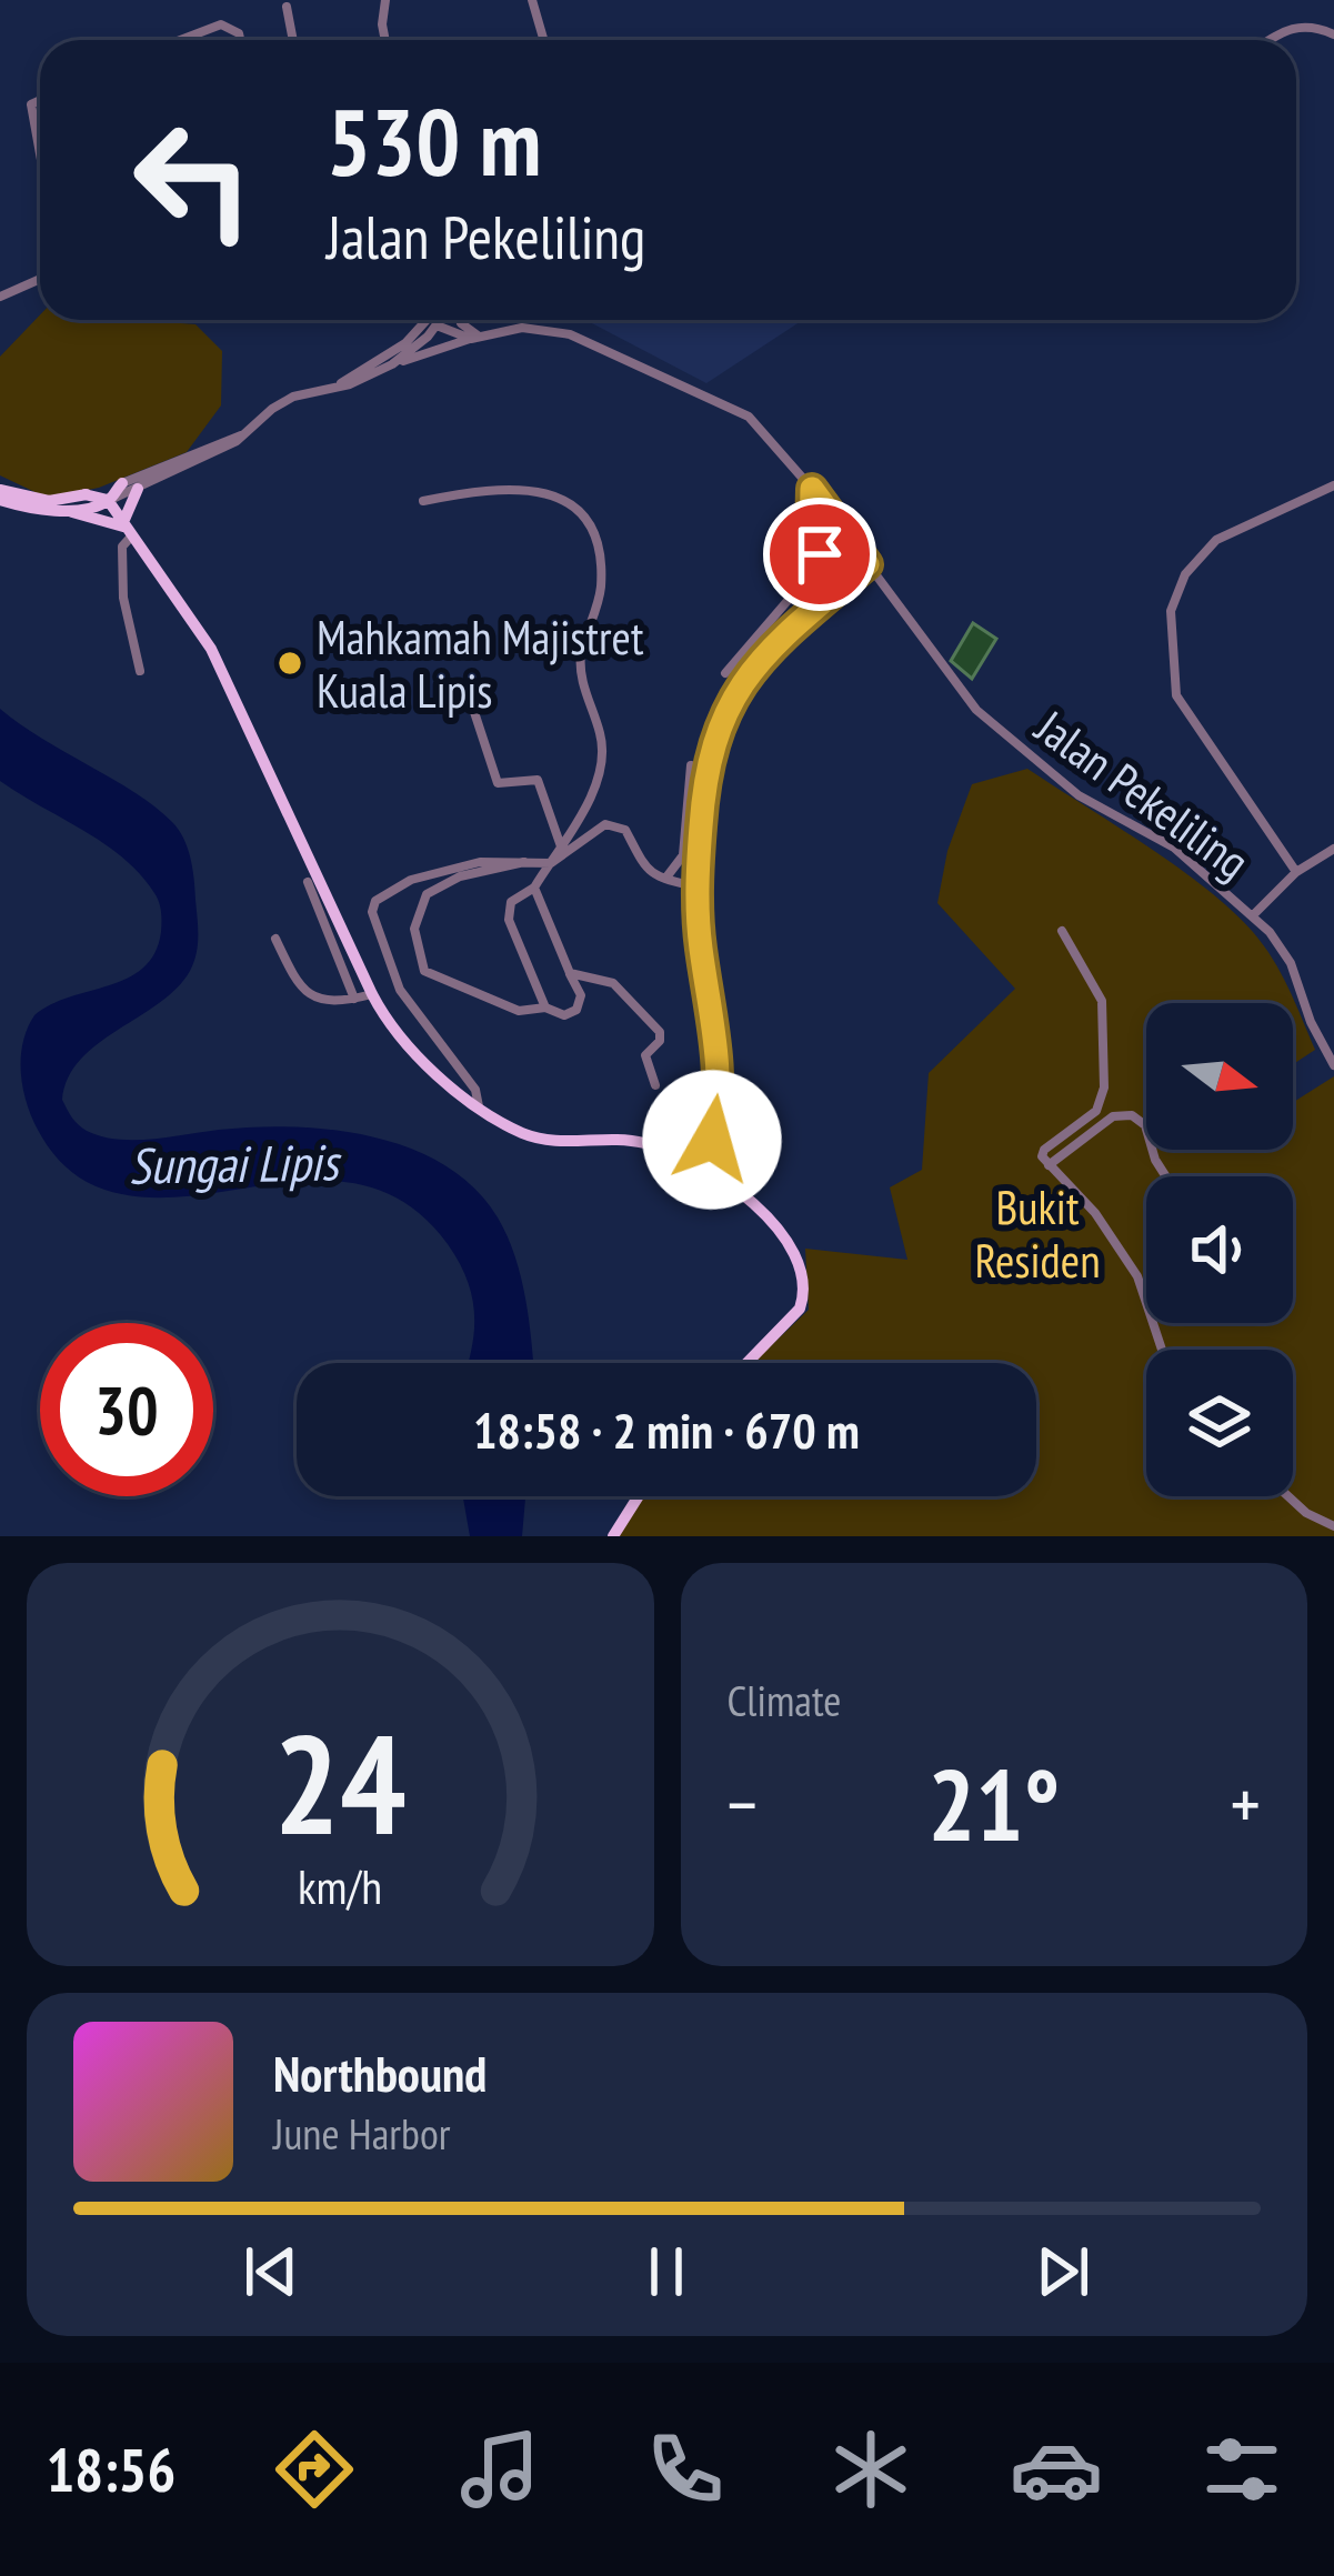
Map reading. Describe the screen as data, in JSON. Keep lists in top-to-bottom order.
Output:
{
  "streets": {
    "street": ["Jalan Pekeliling"]
  },
  "water": ["Sungai Lipis"],
  "parks": ["Bukit Residen"],
  "places": ["Mahkamah Majistret Kuala Lipis"],
  "north": "right",
  "page": {
    "turn": ["530 m", "Jalan Pekeliling"],
    "limit": "30",
    "trip": "18:58 · 2 min · 670 m",
    "tile": "Climate",
    "heat": ["−", "21°", "+"],
    "song": ["Northbound", "June Harbor"],
    "tabs": "18:56",
    "gauge": ["24", "km/h"]
  }
}
